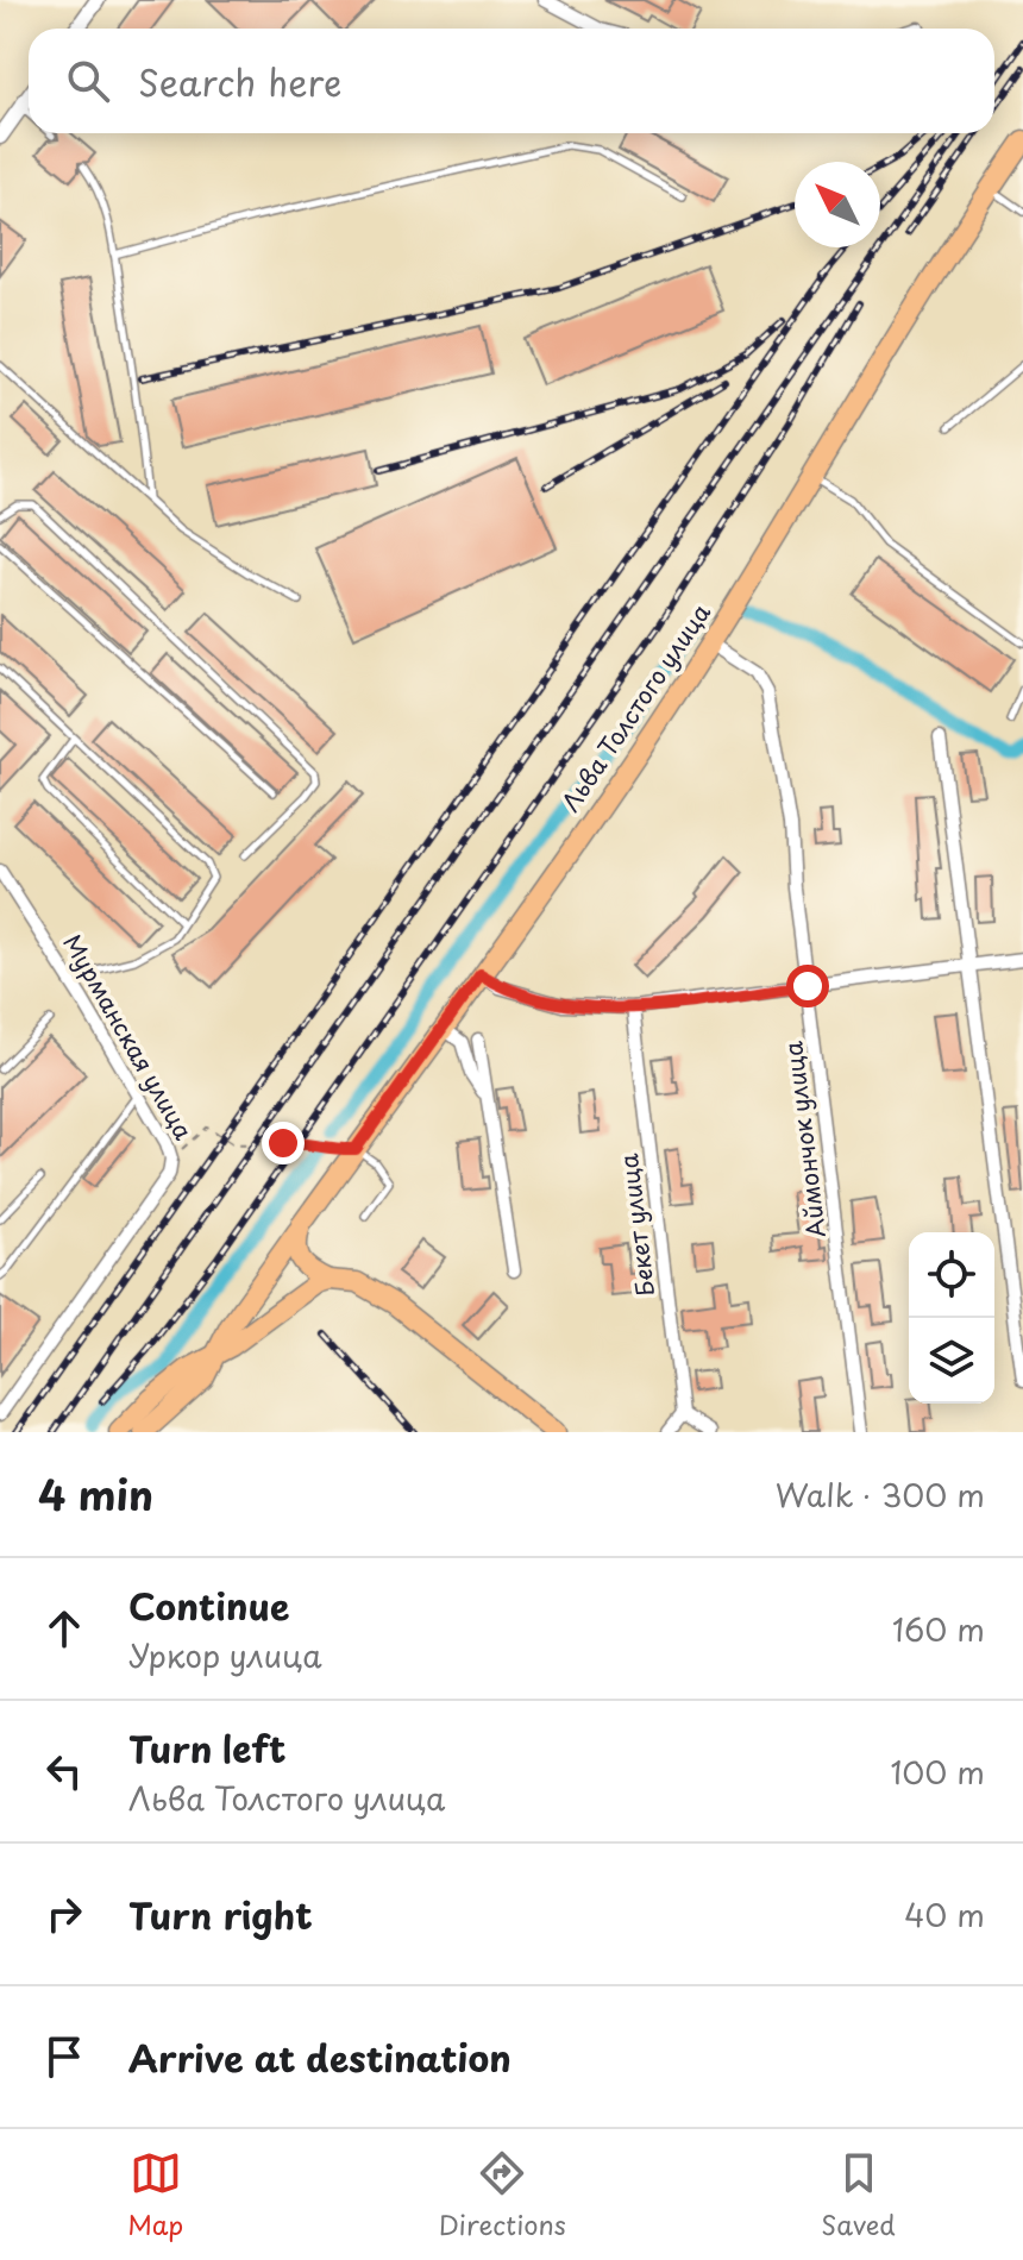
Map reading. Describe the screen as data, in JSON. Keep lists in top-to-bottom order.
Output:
{
  "streets": {
    "main road": ["Льва Толстого улица"],
    "street": ["Мурманская улица", "Аймончок улица", "Бекет улица"]
  },
  "crossings": [
    ["Льва Толстого улица", "Аймончок улица"]
  ],
  "north": "top left",
  "page": {
    "search": "Search here",
    "heading": ["4 min", "Walk · 300 m"],
    "list": [
      ["Continue", "Уркор улица", "160 m"],
      ["Turn left", "Льва Толстого улица", "100 m"],
      ["Turn right", "40 m"],
      "Arrive at destination"
    ],
    "nav": ["Map", "Directions", "Saved"]
  }
}
